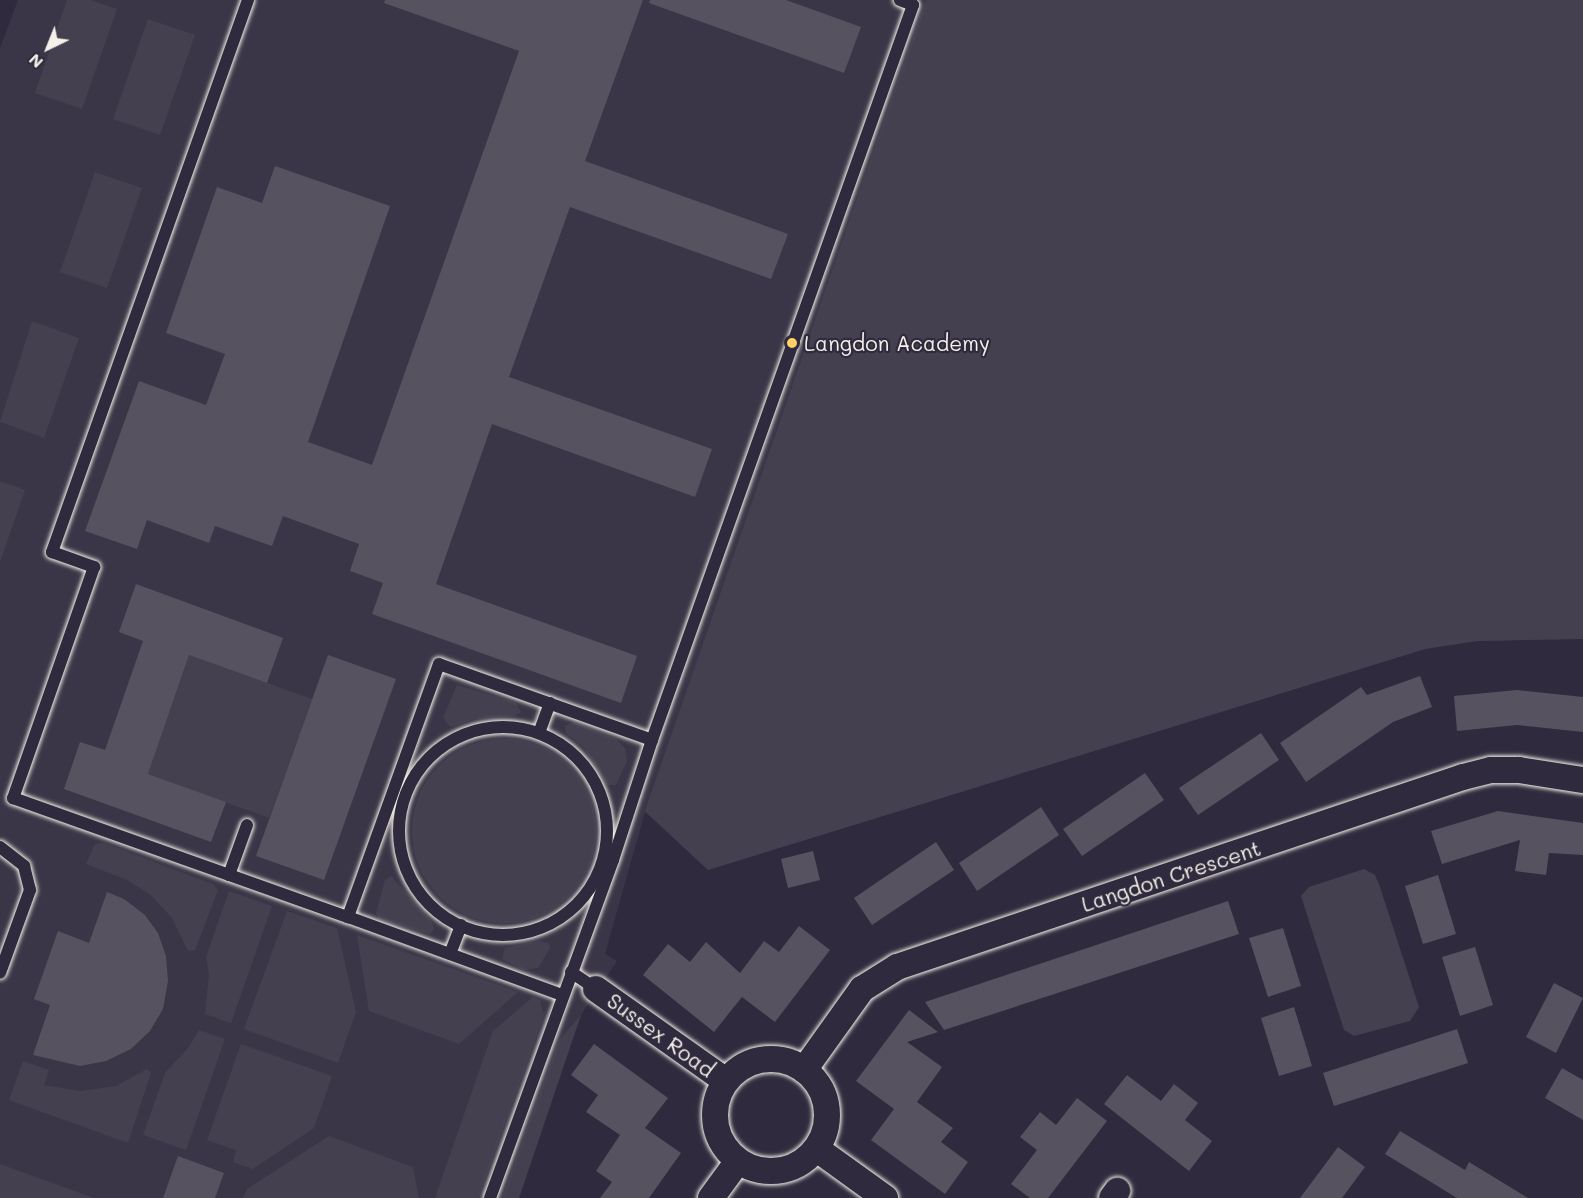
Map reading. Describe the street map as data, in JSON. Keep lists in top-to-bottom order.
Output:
{
  "streets": {
    "street": ["Langdon Crescent", "Sussex Road"]
  },
  "crossings": [
    ["Langdon Crescent", "Sussex Road"]
  ],
  "places": ["Langdon Academy"],
  "north": "bottom left"
}
